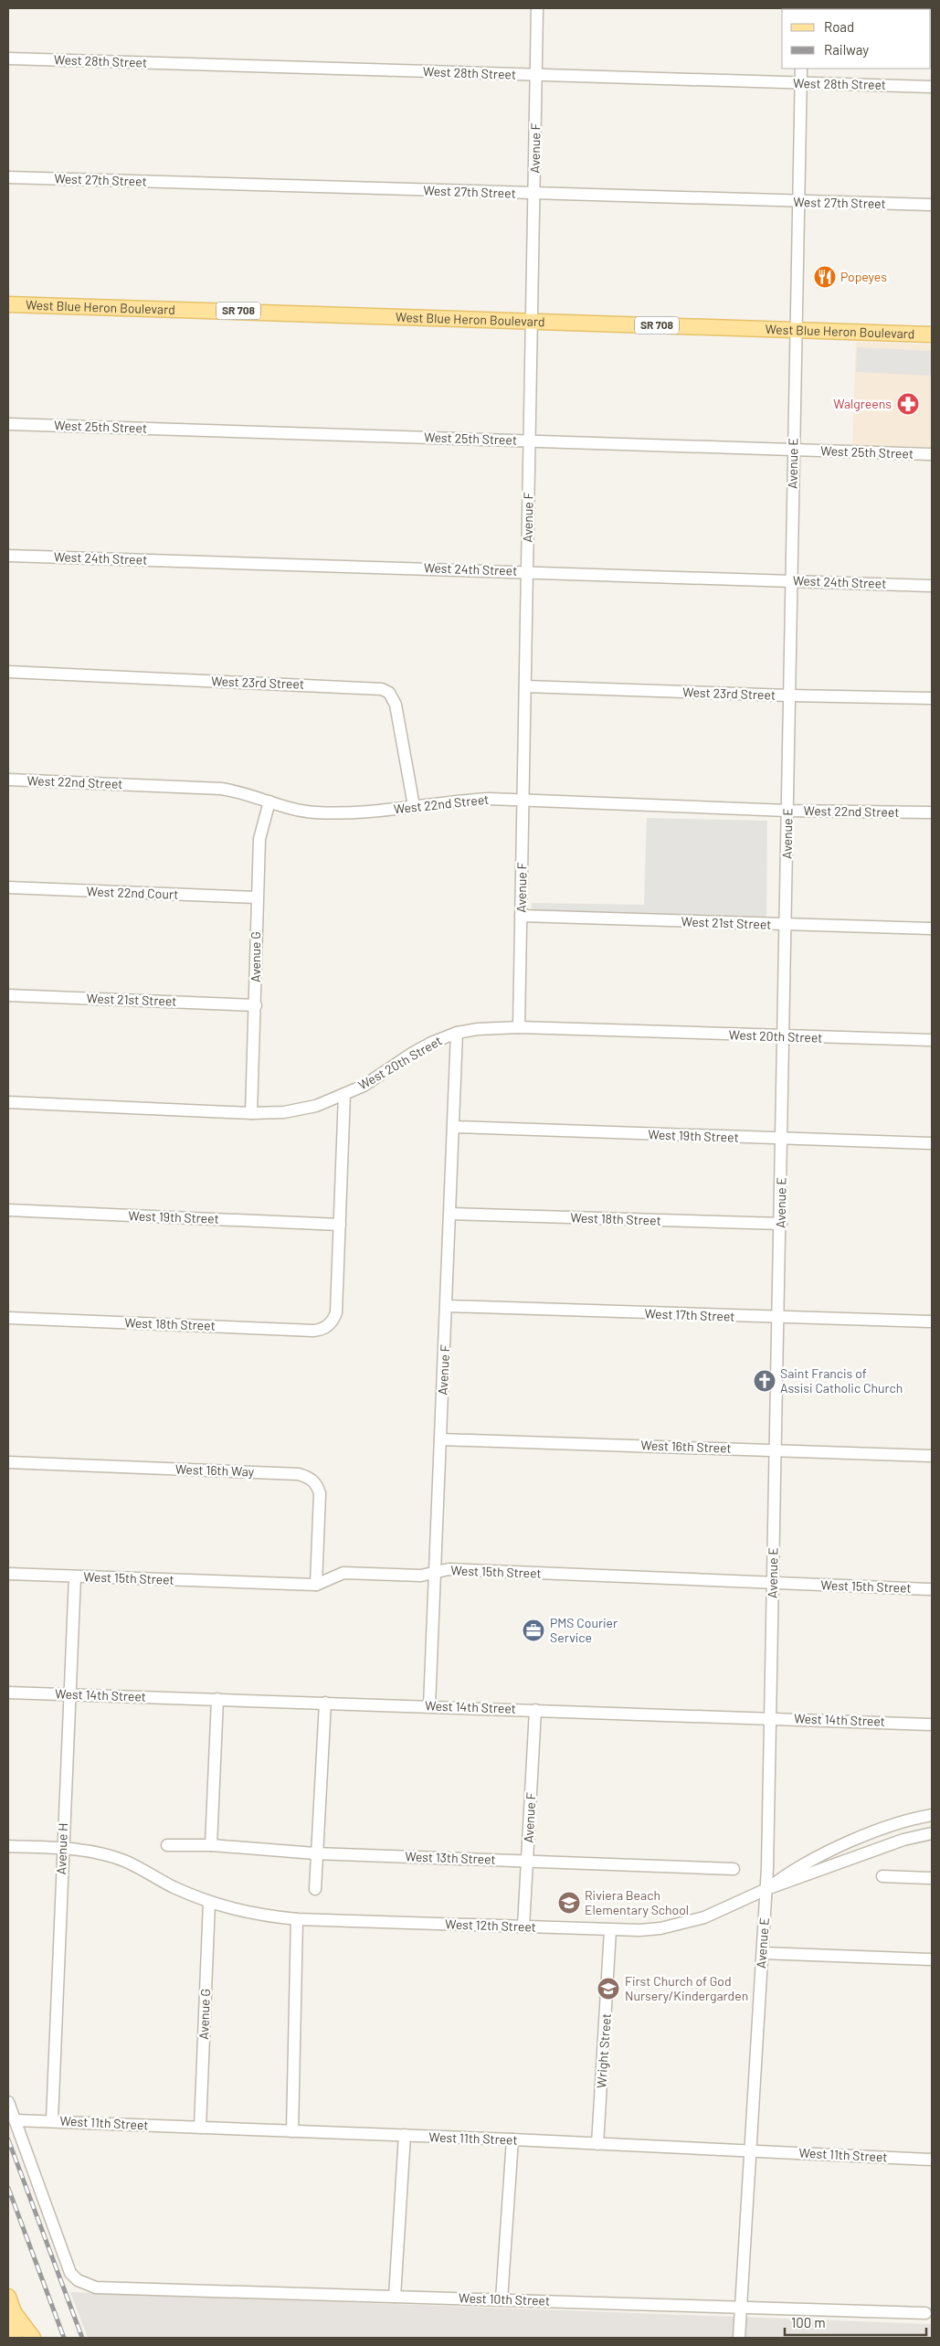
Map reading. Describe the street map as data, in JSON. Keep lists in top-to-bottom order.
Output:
{
  "streets": {
    "main road": ["West Blue Heron Boulevard", "SR 708"],
    "street": [
      "West 28th Street",
      "Avenue F",
      "West 27th Street",
      "West 25th Street",
      "Avenue E",
      "West 24th Street",
      "West 23rd Street",
      "West 22nd Street",
      "West 22nd Court",
      "West 21st Street",
      "Avenue G",
      "West 20th Street",
      "West 19th Street",
      "West 18th Street",
      "West 17th Street",
      "West 16th Street",
      "West 16th Way",
      "West 15th Street",
      "West 14th Street",
      "Avenue H",
      "West 13th Street",
      "West 12th Street",
      "Wright Street",
      "West 11th Street",
      "West 10th Street"
    ]
  },
  "crossings": [
    ["West 28th Street", "Avenue F"],
    ["West 28th Street", "Avenue E"],
    ["Avenue F", "West 27th Street"],
    ["Avenue F", "West Blue Heron Boulevard"],
    ["Avenue F", "West 25th Street"],
    ["Avenue F", "West 24th Street"],
    ["Avenue F", "West 23rd Street"],
    ["Avenue F", "West 22nd Street"],
    ["Avenue F", "West 21st Street"],
    ["Avenue F", "West 20th Street"],
    ["Avenue F", "West 19th Street"],
    ["Avenue F", "West 18th Street"],
    ["Avenue F", "West 17th Street"],
    ["Avenue F", "West 16th Street"],
    ["Avenue F", "West 15th Street"],
    ["Avenue F", "West 14th Street"],
    ["Avenue F", "West 13th Street"],
    ["Avenue F", "West 12th Street"],
    ["West 27th Street", "Avenue E"],
    ["West Blue Heron Boulevard", "Avenue E"],
    ["West 25th Street", "Avenue E"],
    ["Avenue E", "West 24th Street"],
    ["Avenue E", "West 23rd Street"],
    ["Avenue E", "West 22nd Street"],
    ["Avenue E", "West 21st Street"],
    ["Avenue E", "West 20th Street"],
    ["Avenue E", "West 19th Street"],
    ["Avenue E", "West 18th Street"],
    ["Avenue E", "West 17th Street"],
    ["Avenue E", "West 16th Street"],
    ["Avenue E", "West 15th Street"],
    ["Avenue E", "West 14th Street"],
    ["Avenue E", "West 12th Street"],
    ["Avenue E", "West 11th Street"],
    ["Avenue E", "West 10th Street"],
    ["West 23rd Street", "West 22nd Street"],
    ["West 22nd Street", "Avenue G"],
    ["West 22nd Court", "Avenue G"],
    ["West 21st Street", "Avenue G"],
    ["Avenue G", "West 20th Street"],
    ["Avenue G", "West 12th Street"],
    ["Avenue G", "West 11th Street"],
    ["West 19th Street", "West 18th Street"],
    ["West 16th Way", "West 15th Street"],
    ["West 15th Street", "Avenue H"],
    ["West 14th Street", "Avenue H"],
    ["Avenue H", "West 11th Street"],
    ["West 12th Street", "Wright Street"],
    ["Wright Street", "West 11th Street"],
    ["West 11th Street", "West 10th Street"]
  ],
  "places": {
    "restaurant": ["Popeyes"],
    "pharmacy": ["Walgreens"],
    "church": ["Saint Francis of Assisi Catholic Church"],
    "office": ["PMS Courier Service"],
    "school or university": ["Riviera Beach Elementary School", "First Church of God Nursery/Kindergarden"]
  },
  "legend": ["Road", "Railway"],
  "scale_bar": "100 m"
}
